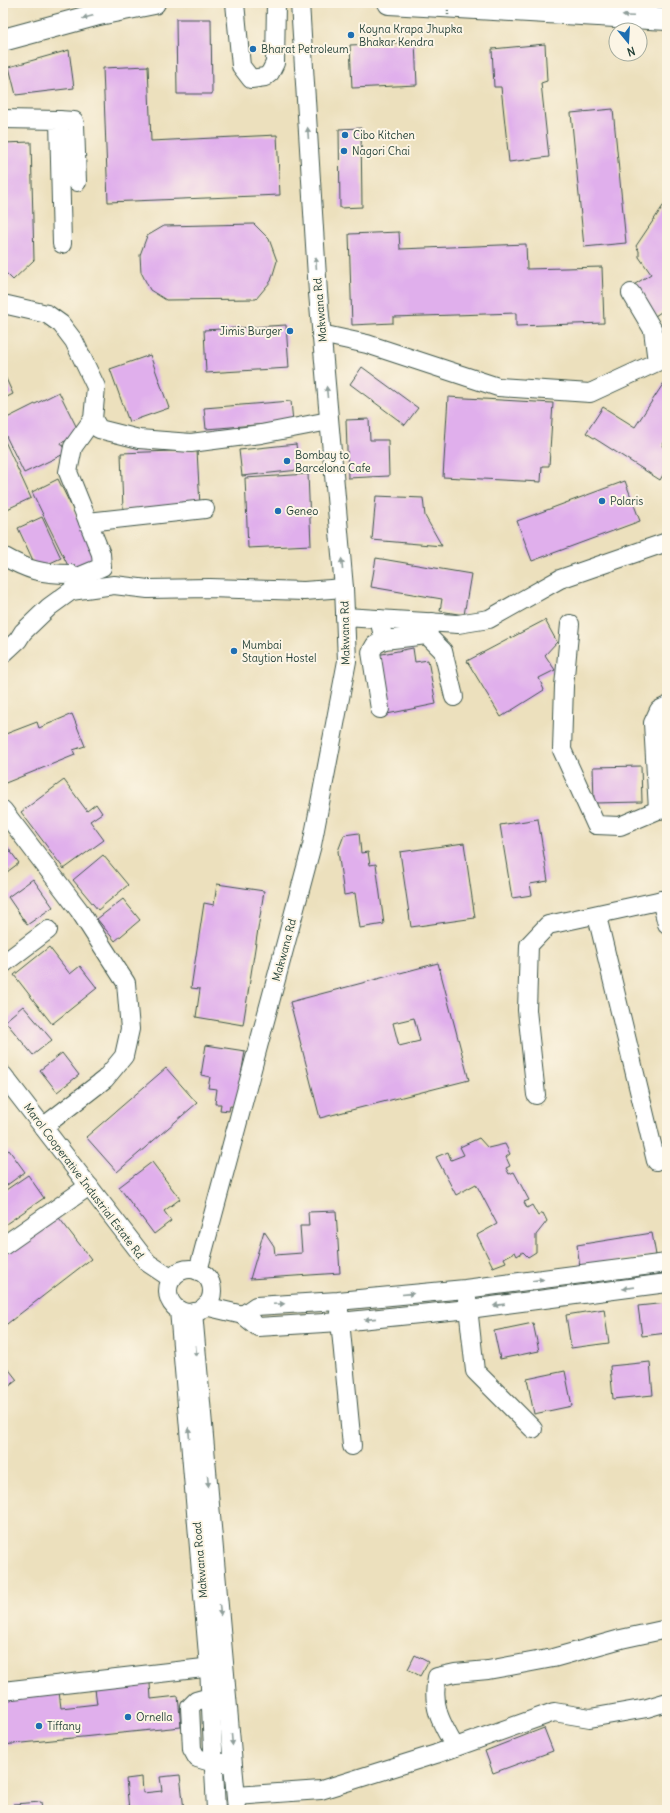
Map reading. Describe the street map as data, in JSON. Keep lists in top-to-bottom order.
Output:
{
  "streets": {
    "street": ["Makwana Rd", "Marol Cooperative Industrial Estate Rd", "Makwana Road"]
  },
  "crossings": [
    ["Makwana Rd", "Marol Cooperative Industrial Estate Rd"],
    ["Makwana Rd", "Makwana Road"],
    ["Marol Cooperative Industrial Estate Rd", "Makwana Road"]
  ],
  "one_way": ["Makwana Rd"],
  "places": [
    "Koyna Krapa Jhupka Bhakar Kendra",
    "Bharat Petroleum",
    "Cibo Kitchen",
    "Nagori Chai",
    "Jimis Burger",
    "Bombay to Barcelona Cafe",
    "Polaris",
    "Geneo",
    "Mumbai Staytion Hostel",
    "Ornella",
    "Tiffany"
  ],
  "north": "bottom"
}
